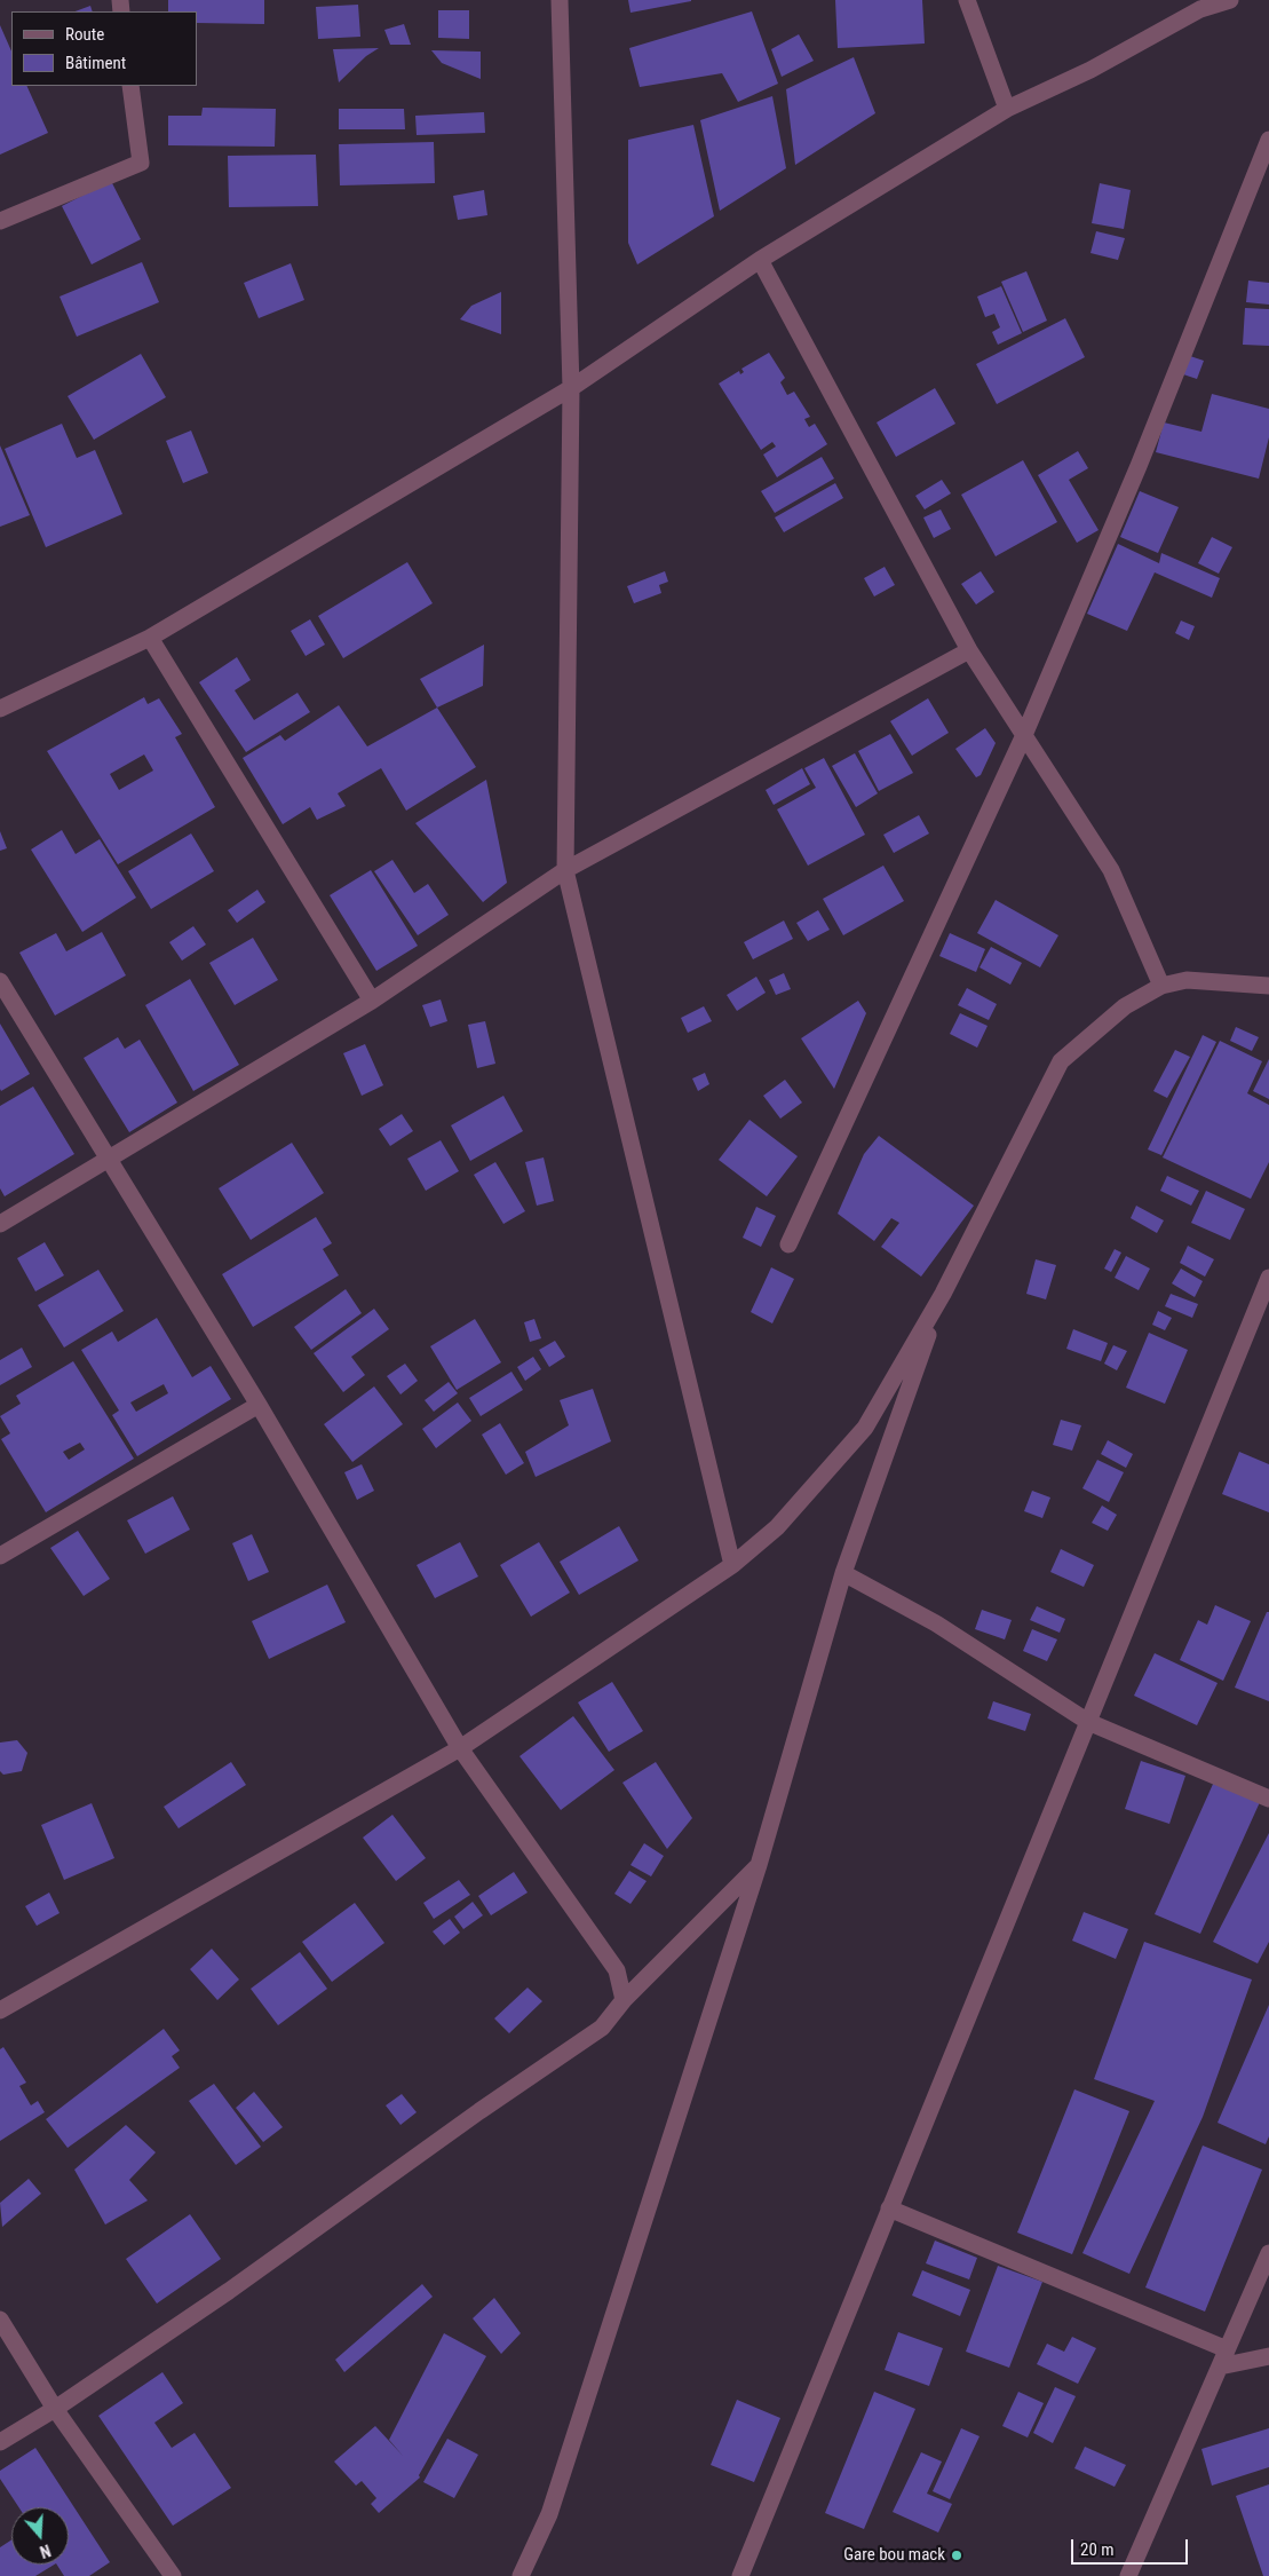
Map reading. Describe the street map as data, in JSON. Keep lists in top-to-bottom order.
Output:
{
  "places": ["Gare bou mack"],
  "legend": ["Route", "Bâtiment"],
  "scale_bar": "20 m",
  "north": "bottom"
}
